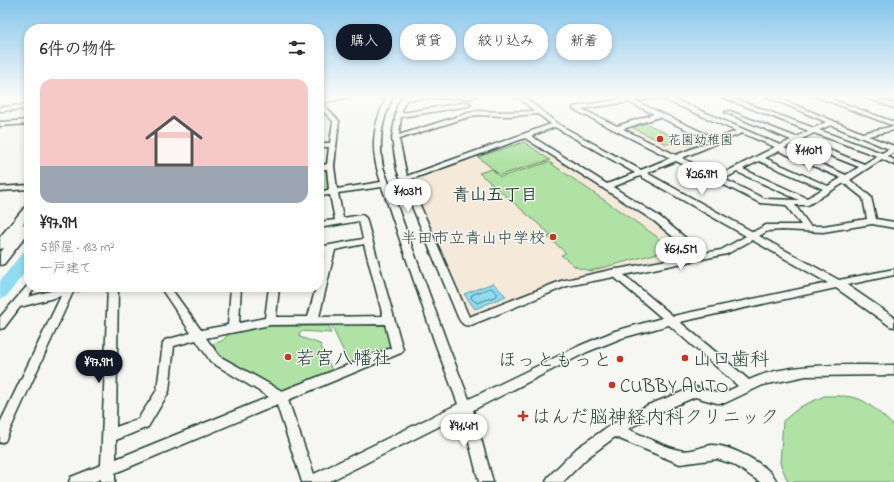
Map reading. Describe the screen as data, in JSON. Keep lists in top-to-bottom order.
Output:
{
  "districts": ["青山五丁目"],
  "places": {
    "other": [
      "花園幼稚園",
      "半田市立青山中学校",
      "若宮八幡社",
      "山口歯科",
      "ほっともっと",
      "CUBBY AUTO"
    ],
    "health": ["はんだ脳神経内科クリニック"]
  },
  "page": {
    "chip": [
      "購入",
      "賃貸",
      "絞り込み",
      "新着"
    ],
    "heading": "6件の物件",
    "list": [
      {
        "name": "¥97.9M",
        "note": "5部屋 · 183 m² · 一戸建て"
      }
    ],
    "price": [
      "¥110M",
      "¥26.9M",
      "¥103M",
      "¥61.5M",
      "¥97.9M",
      "¥91.4M"
    ]
  }
}
